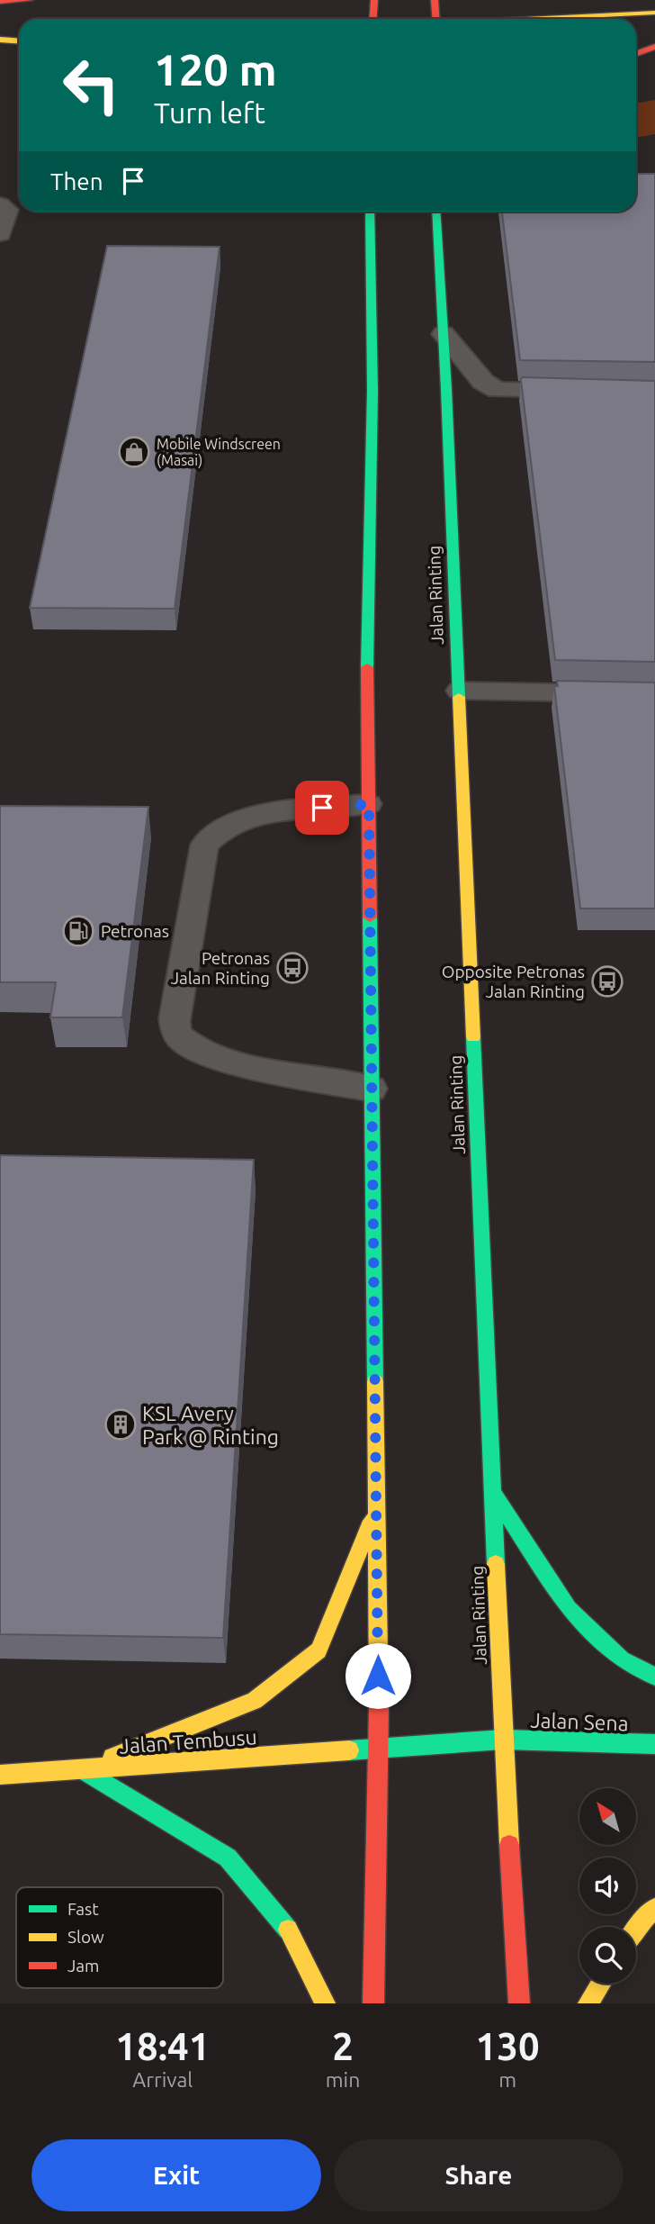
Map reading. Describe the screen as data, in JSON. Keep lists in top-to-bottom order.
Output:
{
  "streets": {
    "main road": ["Jalan Rinting", "Jalan Sena", "Jalan Tembusu"]
  },
  "crossings": [
    ["Jalan Rinting", "Jalan Sena"],
    ["Jalan Sena", "Jalan Tembusu"]
  ],
  "places": {
    "shop": ["Mobile Windscreen (Masai)"],
    "fuel station": ["Petronas"],
    "bus stop": ["Petronas Jalan Rinting", "Opposite Petronas Jalan Rinting"],
    "building": ["KSL Avery Park @ Rinting"]
  },
  "legend": ["Fast", "Slow", "Jam"],
  "north": "top left",
  "page": {
    "turn": ["120 m", "Turn left"],
    "then": "Then",
    "eta": [
      "18:41",
      "Arrival",
      "2",
      "min",
      "130",
      "m"
    ],
    "buttons": ["Exit", "Share"]
  }
}
